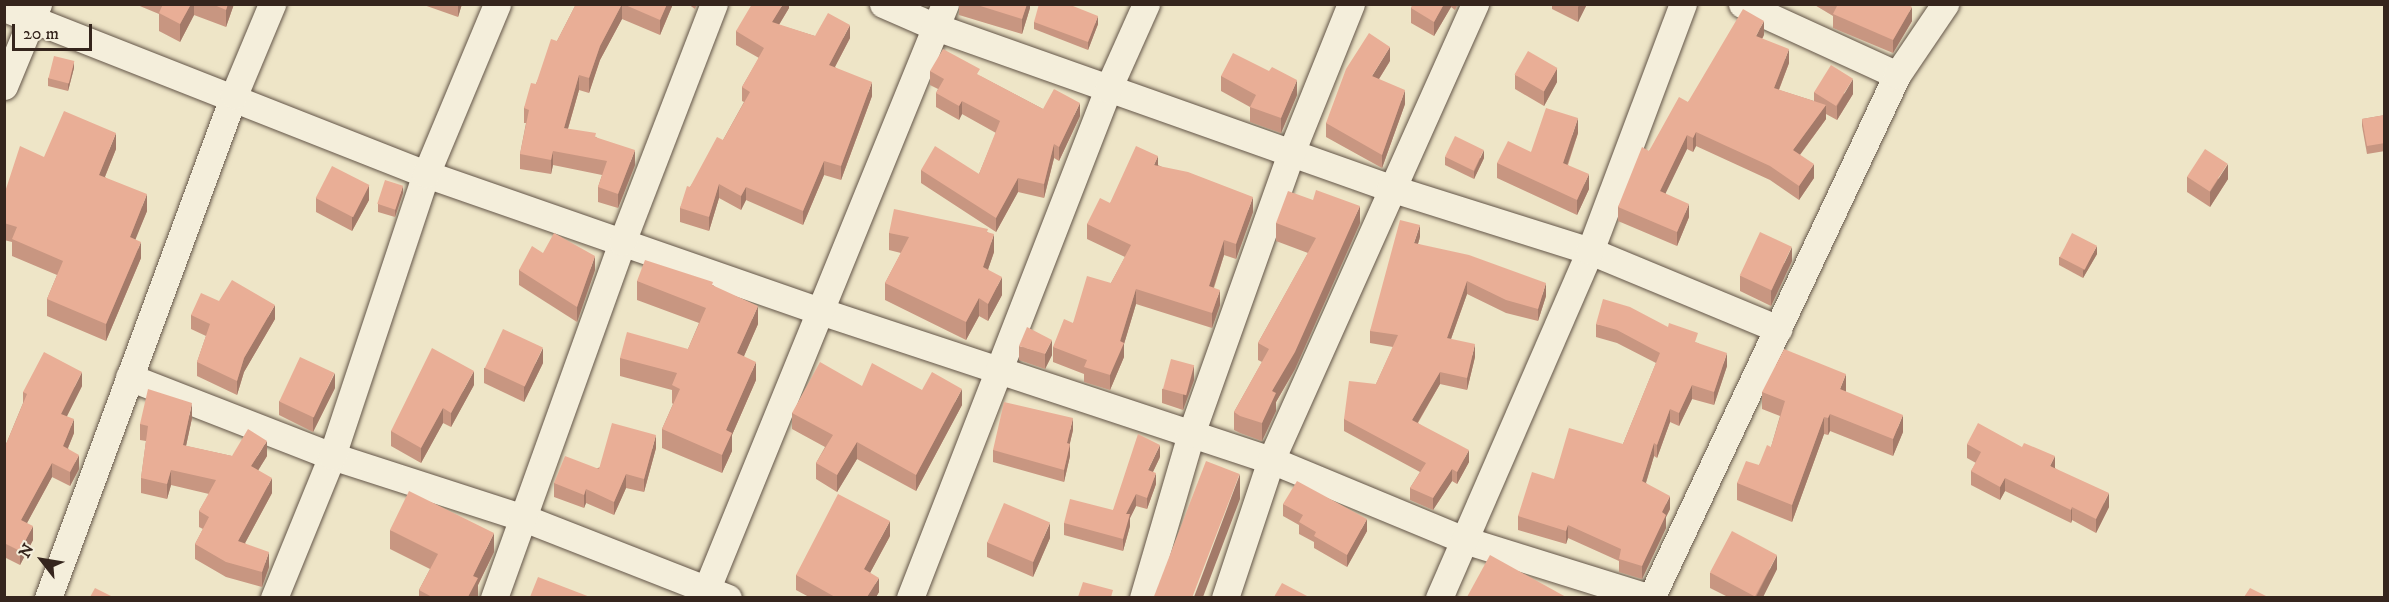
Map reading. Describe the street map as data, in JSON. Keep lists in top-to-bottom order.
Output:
{
  "scale_bar": "20 m",
  "north": "top left"
}
